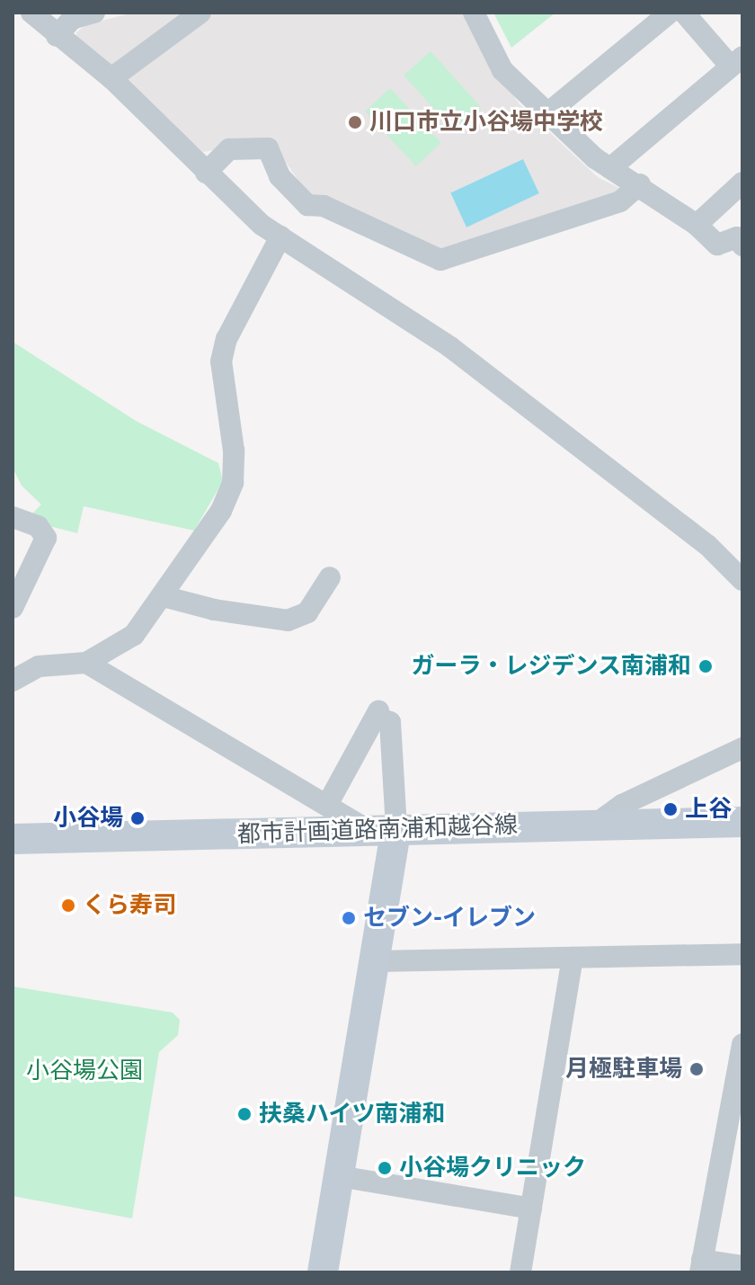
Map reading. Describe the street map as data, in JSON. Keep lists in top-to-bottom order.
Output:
{
  "streets": {
    "street": ["都市計画道路南浦和越谷線"]
  },
  "parks": ["小谷場公園"],
  "places": [
    "川口市立小谷場中学校",
    "ガーラ・レジデンス南浦和",
    "上谷",
    "小谷場",
    "くら寿司",
    "セブン-イレブン",
    "月極駐車場",
    "扶桑ハイツ南浦和",
    "小谷場クリニック"
  ]
}
